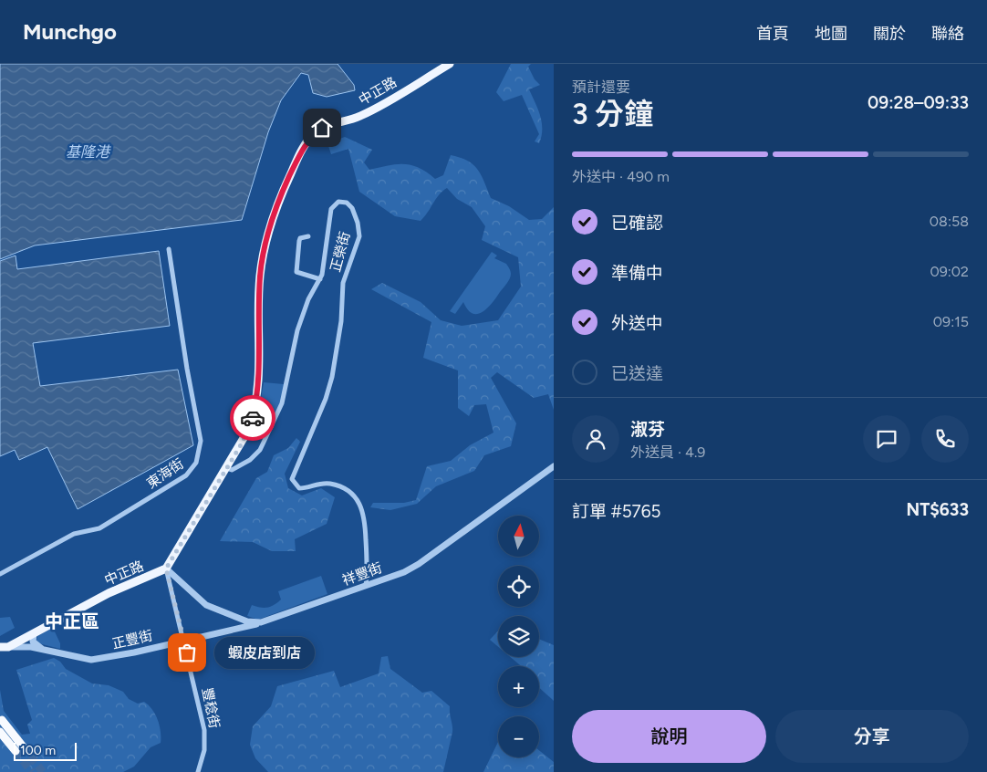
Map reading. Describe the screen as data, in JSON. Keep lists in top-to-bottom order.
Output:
{
  "streets": {
    "main road": ["中正路"],
    "street": [
      "正榮街",
      "東海街",
      "祥豐街",
      "正豐街",
      "豐稔街"
    ]
  },
  "crossings": [
    ["中正路", "正榮街"],
    ["中正路", "祥豐街"],
    ["中正路", "正豐街"],
    ["中正路", "豐稔街"],
    ["正榮街", "祥豐街"],
    ["祥豐街", "正豐街"],
    ["祥豐街", "豐稔街"],
    ["正豐街", "豐稔街"]
  ],
  "districts": ["中正區"],
  "water": ["基隆港"],
  "places": ["蝦皮店到店"],
  "scale_bar": "100 m",
  "north": "top",
  "page": {
    "header": "Munchgo",
    "nav": [
      "首頁",
      "地圖",
      "關於",
      "聯絡"
    ],
    "heading": ["3 分鐘", "預計還要", "09:28–09:33"],
    "panel": [
      "淑芬",
      "外送員 · 4.9",
      "訂單 #5765",
      "NT$633"
    ],
    "bar": "外送中 · 490 m",
    "list": [
      ["已確認", "08:58"],
      ["準備中", "09:02"],
      ["外送中", "09:15"],
      "已送達"
    ],
    "map_buttons": ["+", "−"],
    "bubble": "蝦皮店到店",
    "buttons": ["說明", "分享"],
    "scale": "100 m"
  }
}
